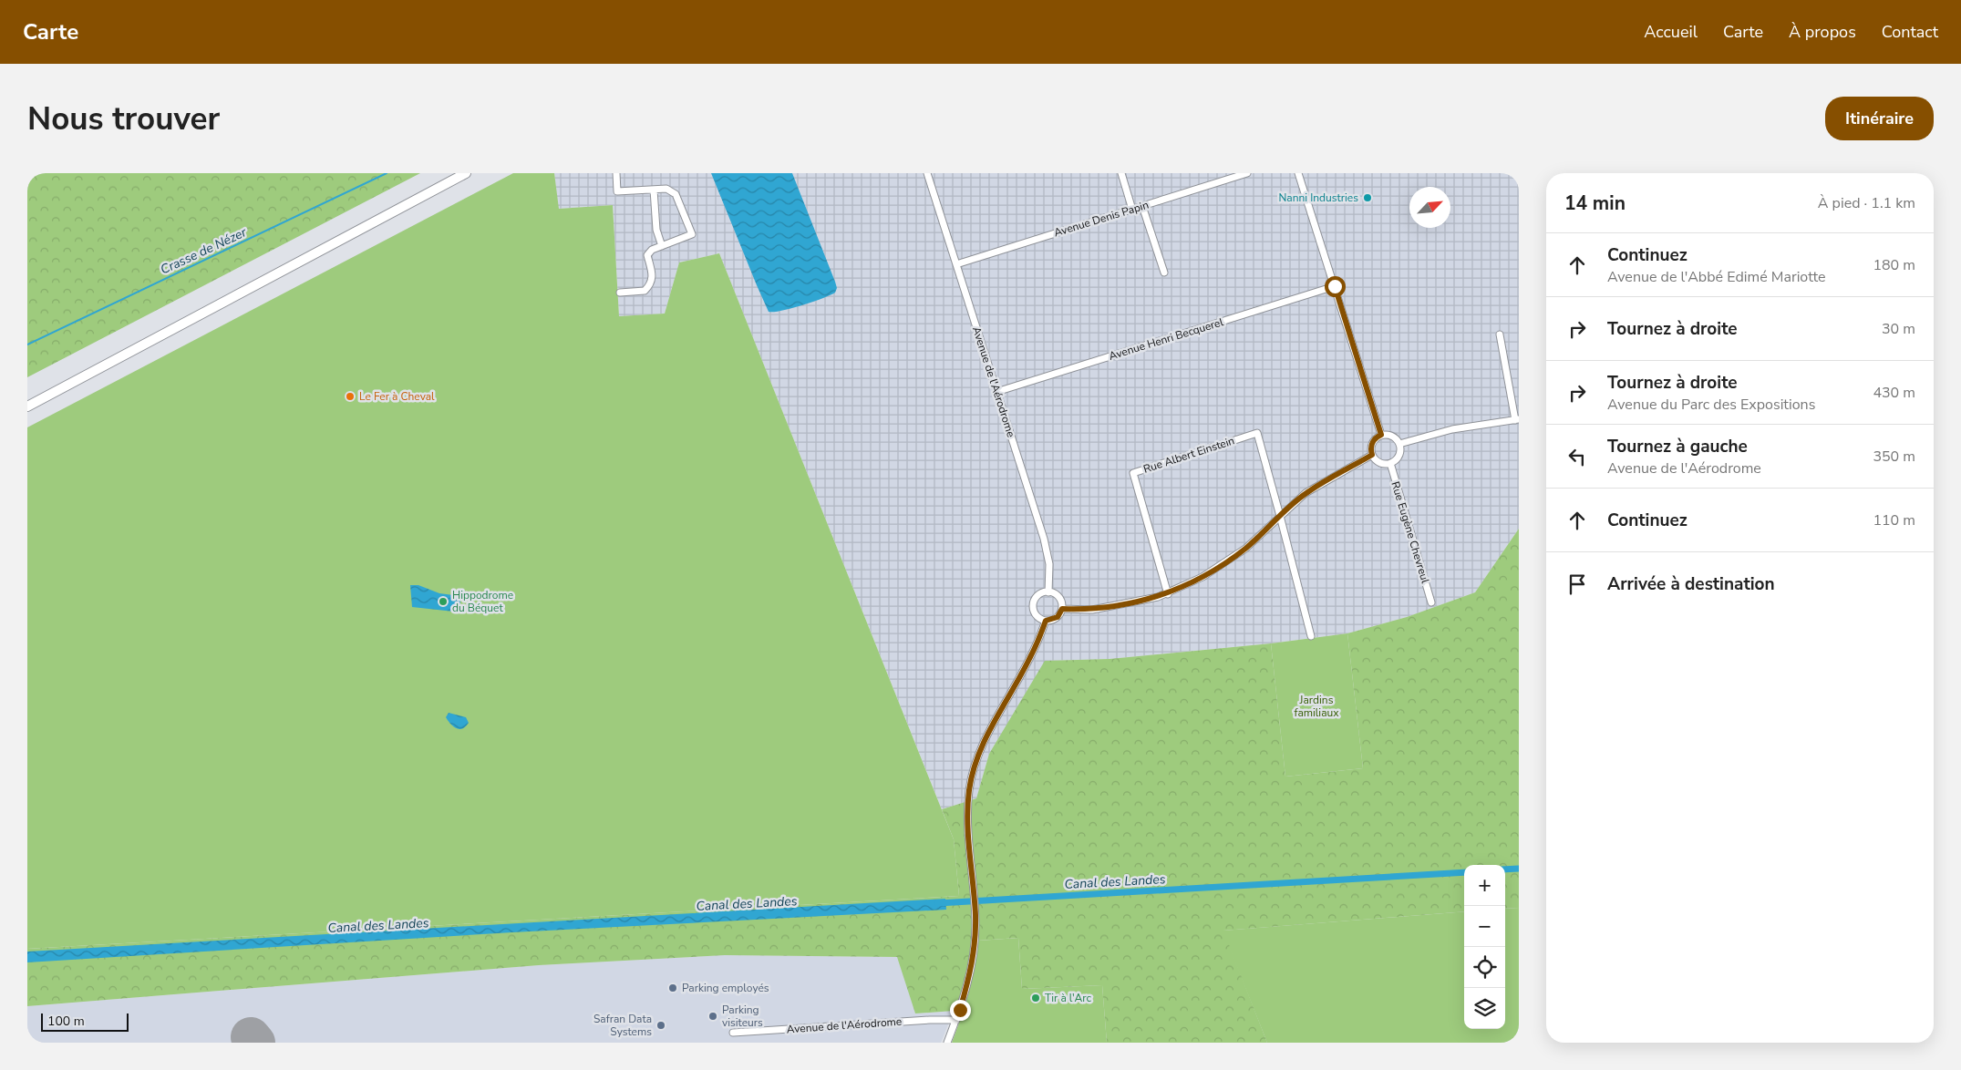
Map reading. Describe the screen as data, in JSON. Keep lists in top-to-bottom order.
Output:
{
  "streets": {
    "street": [
      "Avenue Denis Papin",
      "Avenue Henri Becquerel",
      "Avenue de l'Aérodrome",
      "Rue Albert Einstein",
      "Rue Eugène Chevreul"
    ]
  },
  "crossings": [
    ["Avenue Denis Papin", "Avenue de l'Aérodrome"],
    ["Avenue Henri Becquerel", "Avenue de l'Aérodrome"]
  ],
  "water": ["Crasse de Nézer", "Canal des Landes"],
  "parks": ["Jardins familiaux"],
  "places": [
    "Nanni Industries",
    "Le Fer à Cheval",
    "Hippodrome du Béquet",
    "Parking employés",
    "Tir à l'Arc",
    "Parking visiteurs",
    "Safran Data Systems"
  ],
  "scale_bar": "100 m",
  "north": "top right",
  "page": {
    "header": "Carte",
    "nav": [
      "Accueil",
      "Carte",
      "À propos",
      "Contact"
    ],
    "buttons": "Itinéraire",
    "title": "Nous trouver",
    "heading": ["14 min", "À pied · 1.1 km"],
    "list": [
      ["Continuez", "Avenue de l'Abbé Edimé Mariotte", "180 m"],
      ["Tournez à droite", "30 m"],
      ["Tournez à droite", "Avenue du Parc des Expositions", "430 m"],
      ["Tournez à gauche", "Avenue de l'Aérodrome", "350 m"],
      ["Continuez", "110 m"],
      "Arrivée à destination"
    ],
    "map_buttons": ["+", "−"],
    "scale": "100 m"
  }
}
